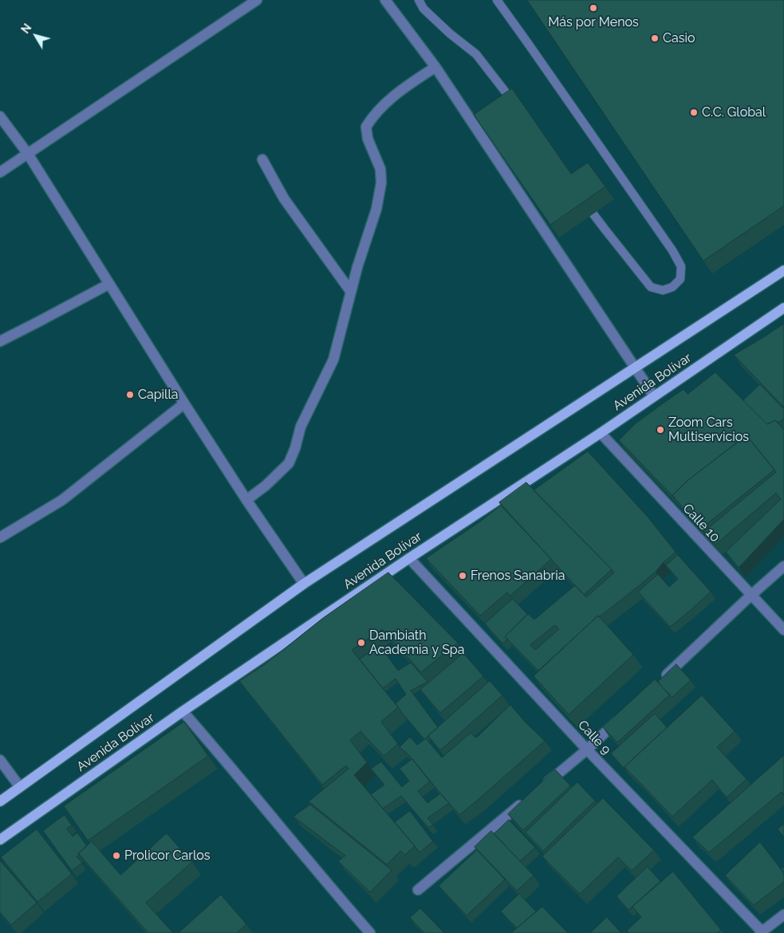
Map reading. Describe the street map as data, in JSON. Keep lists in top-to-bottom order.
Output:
{
  "streets": {
    "main road": ["Avenida Bolívar"],
    "street": ["Calle 10", "Calle 9"]
  },
  "crossings": [
    ["Avenida Bolívar", "Calle 10"],
    ["Avenida Bolívar", "Calle 9"]
  ],
  "places": [
    "Más por Menos",
    "Casio",
    "C.C. Global",
    "Capilla",
    "Zoom Cars Multiservicios",
    "Frenos Sanabria",
    "Dambiath Academia y Spa",
    "Prolicor Carlos"
  ],
  "north": "top left"
}
